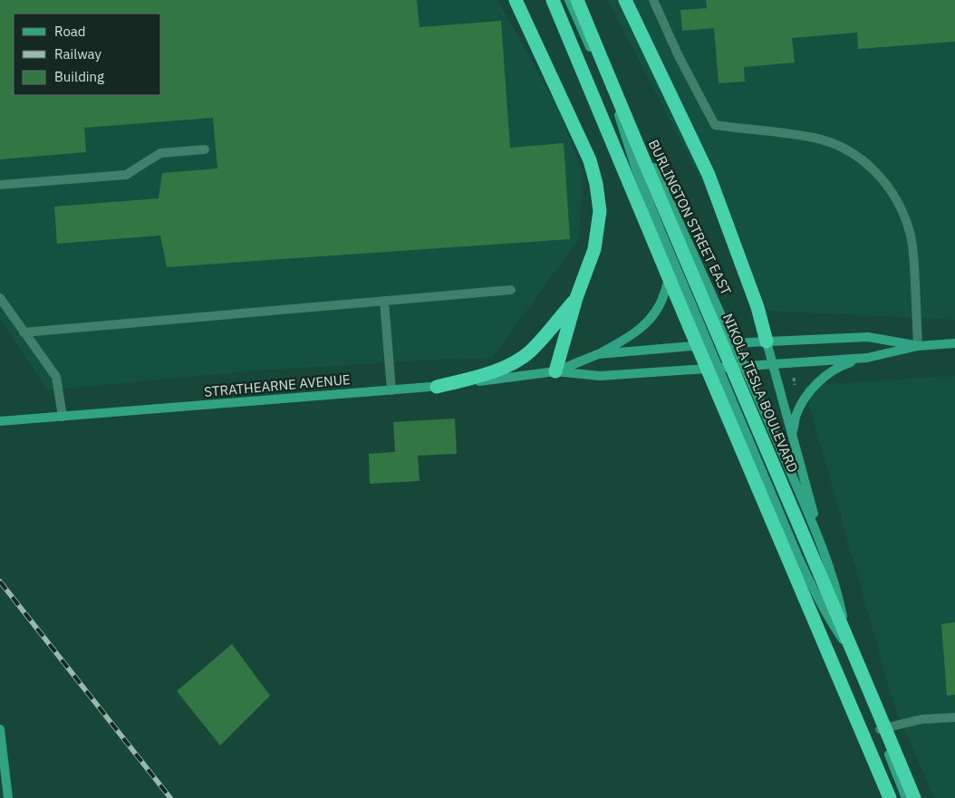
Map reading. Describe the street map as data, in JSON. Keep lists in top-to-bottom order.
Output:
{
  "streets": {
    "highway": ["NIKOLA TESLA BOULEVARD"],
    "main road": ["BURLINGTON STREET EAST", "STRATHEARNE AVENUE"]
  },
  "crossings": [
    ["BURLINGTON STREET EAST", "STRATHEARNE AVENUE"]
  ],
  "legend": ["Road", "Railway", "Building"]
}
